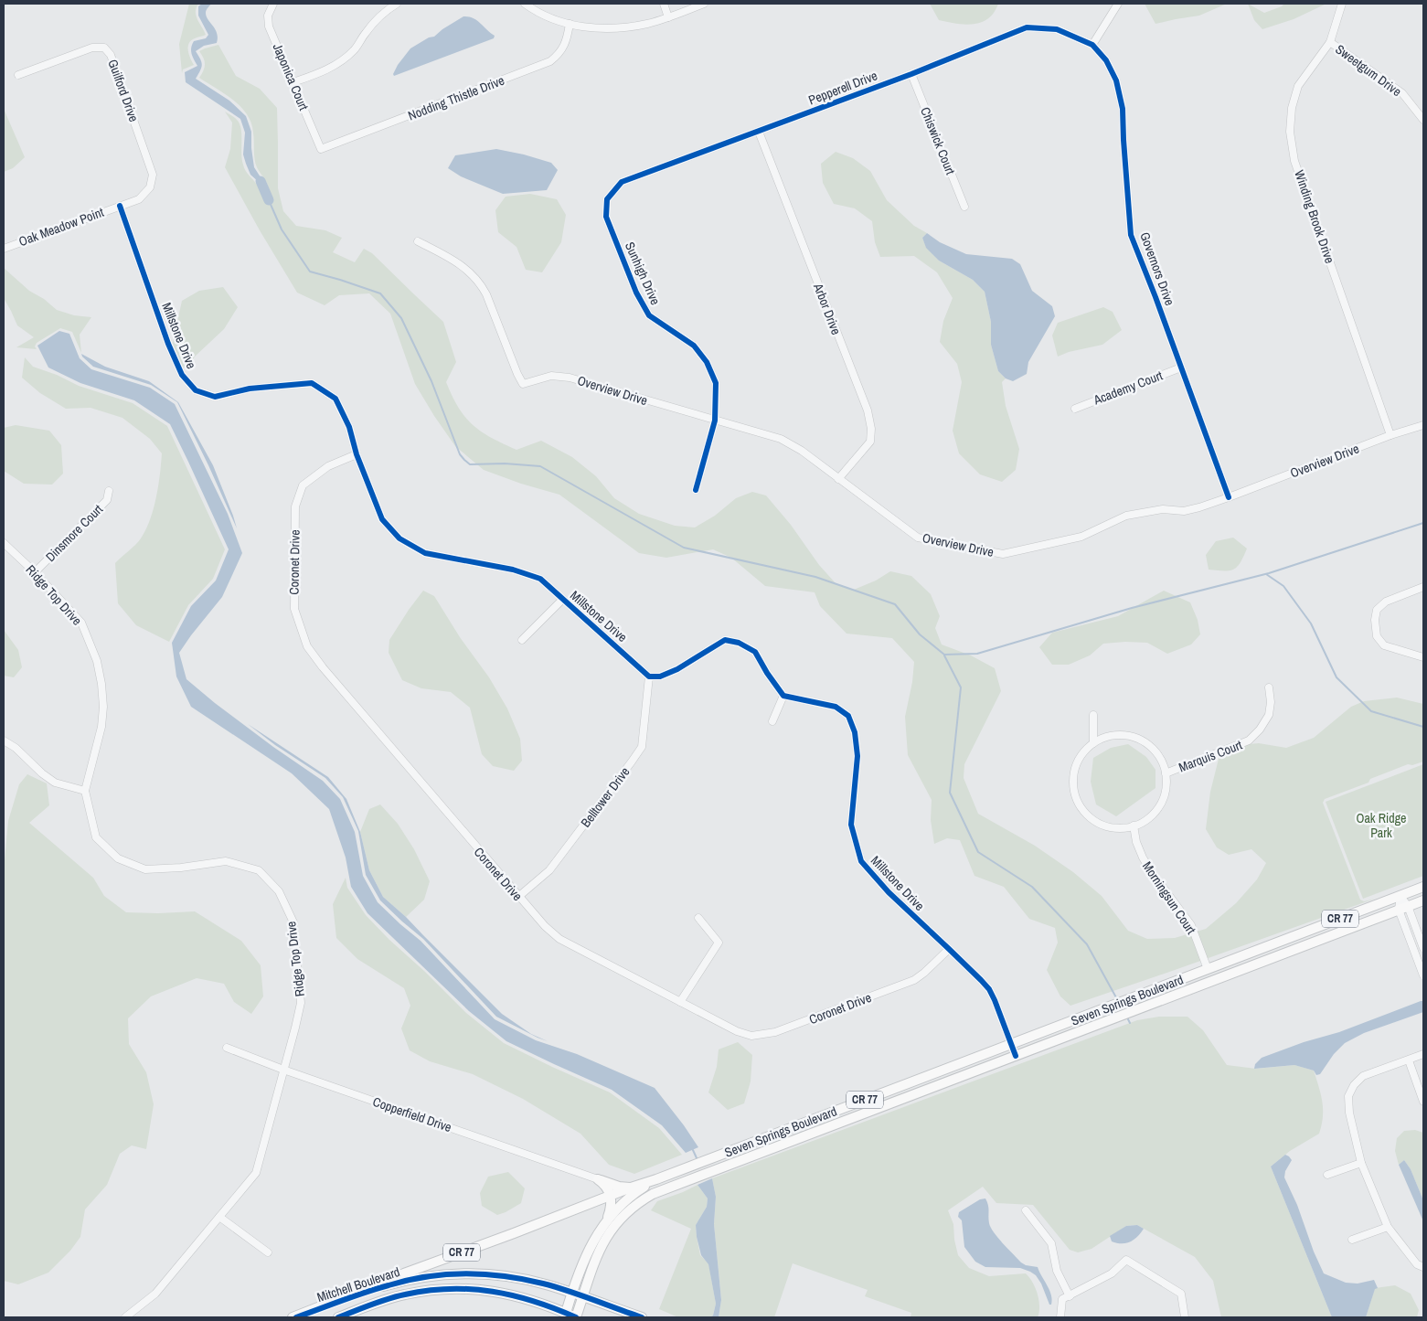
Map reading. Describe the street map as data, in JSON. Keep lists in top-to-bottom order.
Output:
{
  "streets": {
    "main road": ["CR 77", "Seven Springs Boulevard", "Mitchell Boulevard"],
    "street": [
      "Sweetgum Drive",
      "Japonica Court",
      "Pepperell Drive",
      "Guilford Drive",
      "Nodding Thistle Drive",
      "Chiswick Court",
      "Winding Brook Drive",
      "Oak Meadow Point",
      "Governors Drive",
      "Sunhigh Drive",
      "Arbor Drive",
      "Millstone Drive",
      "Academy Court",
      "Overview Drive",
      "Dinsmore Court",
      "Coronet Drive",
      "Ridge Top Drive",
      "Marquis Court",
      "Belltower Drive",
      "Morningsun Court",
      "Copperfield Drive"
    ]
  },
  "crossings": [
    ["Sweetgum Drive", "Winding Brook Drive"],
    ["Japonica Court", "Nodding Thistle Drive"],
    ["Pepperell Drive", "Chiswick Court"],
    ["Pepperell Drive", "Governors Drive"],
    ["Pepperell Drive", "Sunhigh Drive"],
    ["Pepperell Drive", "Arbor Drive"],
    ["Guilford Drive", "Oak Meadow Point"],
    ["Guilford Drive", "Millstone Drive"],
    ["Winding Brook Drive", "Overview Drive"],
    ["Oak Meadow Point", "Millstone Drive"],
    ["Governors Drive", "Academy Court"],
    ["Governors Drive", "Overview Drive"],
    ["Sunhigh Drive", "Overview Drive"],
    ["Arbor Drive", "Overview Drive"],
    ["Millstone Drive", "Coronet Drive"],
    ["Millstone Drive", "Belltower Drive"],
    ["Millstone Drive", "Seven Springs Boulevard"],
    ["Dinsmore Court", "Ridge Top Drive"],
    ["Coronet Drive", "Belltower Drive"],
    ["Ridge Top Drive", "Copperfield Drive"],
    ["Marquis Court", "Morningsun Court"],
    ["Morningsun Court", "Seven Springs Boulevard"],
    ["CR 77", "Seven Springs Boulevard"],
    ["CR 77", "Mitchell Boulevard"],
    ["Seven Springs Boulevard", "Mitchell Boulevard"]
  ],
  "parks": ["Oak Ridge Park"]
}
